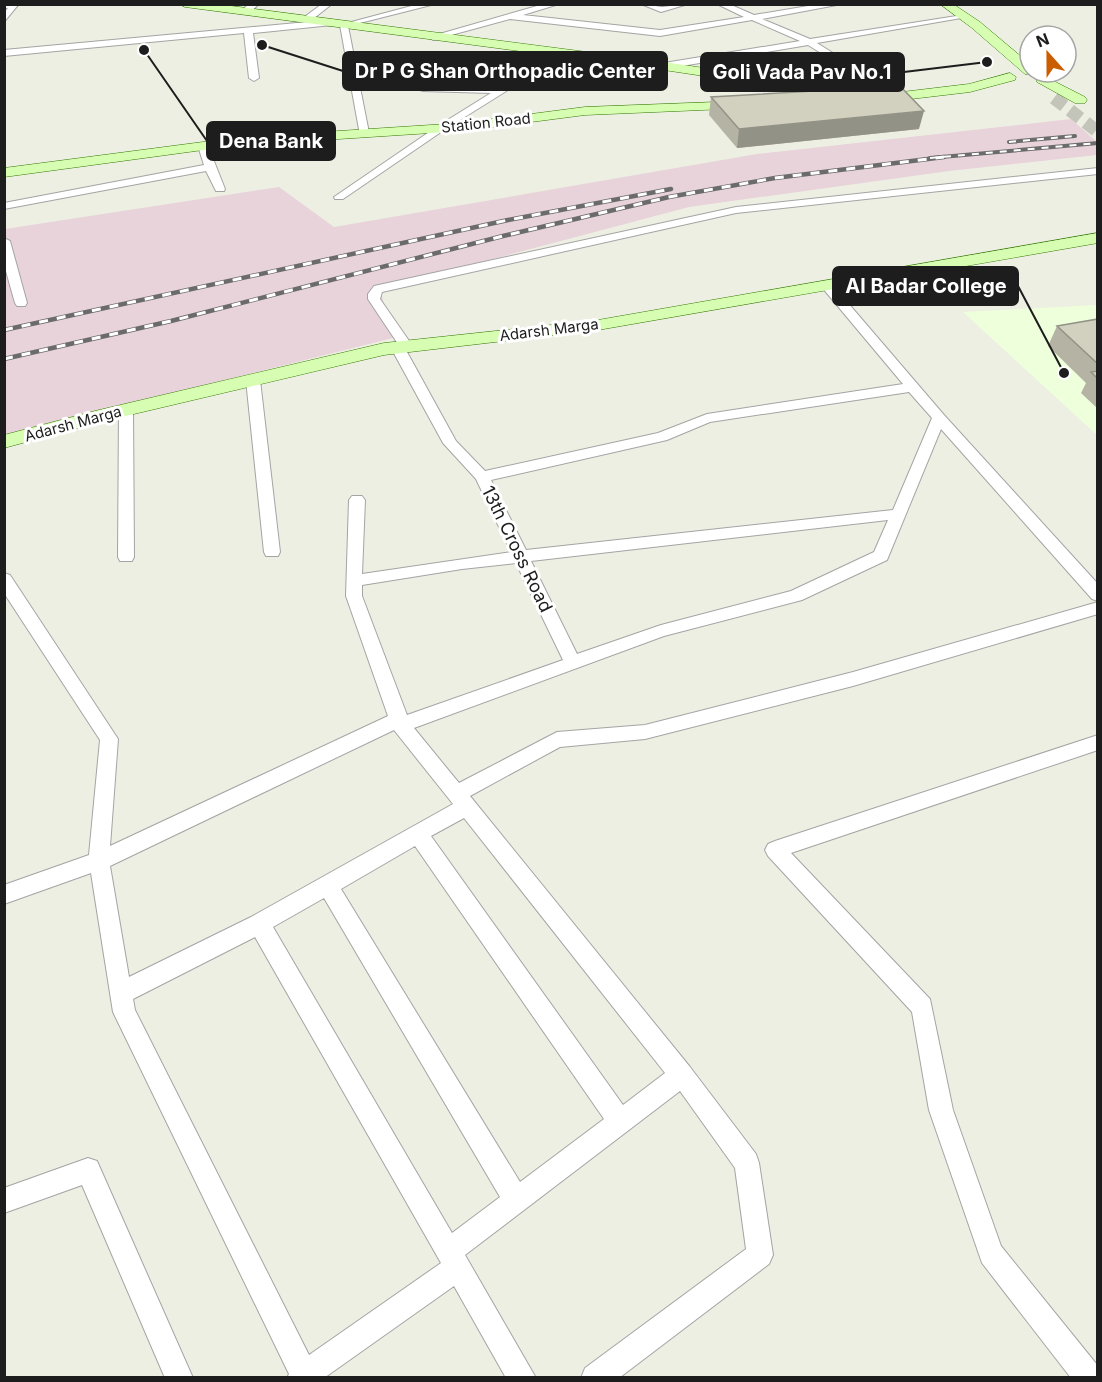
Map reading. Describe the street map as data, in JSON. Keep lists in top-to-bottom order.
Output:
{
  "streets": {
    "main road": ["Station Road", "Adarsh Marga"],
    "street": ["13th Cross Road"]
  },
  "crossings": [
    ["Adarsh Marga", "13th Cross Road"]
  ],
  "places": [
    "Dr P G Shan Orthopadic Center",
    "Dena Bank",
    "Goli Vada Pav No.1",
    "Al Badar College"
  ],
  "north": "top"
}
